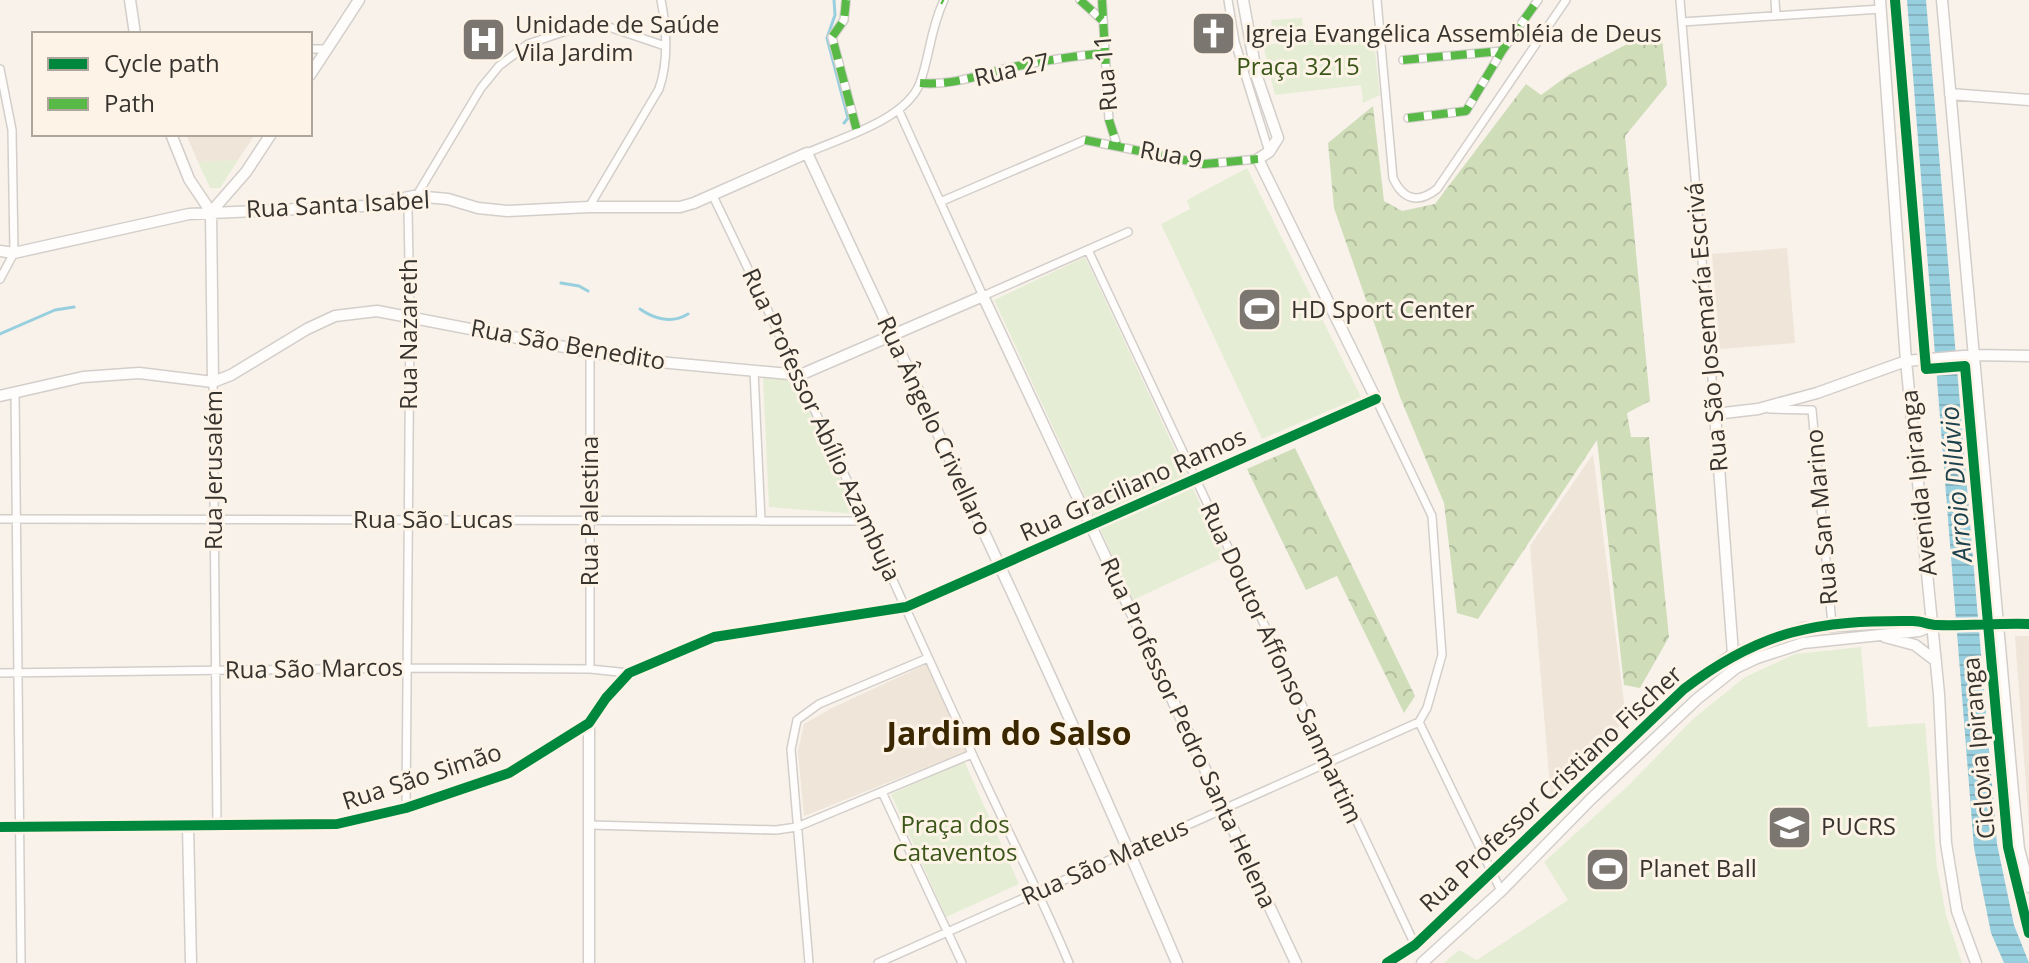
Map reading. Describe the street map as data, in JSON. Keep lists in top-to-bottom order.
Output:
{
  "streets": {
    "street": [
      "Rua 27",
      "Rua 11",
      "Rua 9",
      "Rua Santa Isabel",
      "Rua São Josemaría Escrivá",
      "Rua Nazareth",
      "Rua São Benedito",
      "Rua Professor Abílio Azambuja",
      "Rua Ângelo Crivellaro",
      "Rua Jerusalém",
      "Avenida Ipiranga",
      "Rua Graciliano Ramos",
      "Rua Palestina",
      "Rua San Marino",
      "Rua São Lucas",
      "Rua Doutor Affonso Sanmartim",
      "Rua São Marcos",
      "Rua Professor Pedro Santa Helena",
      "Rua São Simão",
      "Rua Professor Cristiano Fischer",
      "Rua São Mateus"
    ],
    "cycle path": ["Ciclovia Ipiranga"]
  },
  "crossings": [
    ["Rua 27", "Rua 11"],
    ["Rua 11", "Rua 9"],
    ["Rua 9", "Rua Professor Pedro Santa Helena"],
    ["Rua Santa Isabel", "Rua Nazareth"],
    ["Rua Santa Isabel", "Rua Professor Abílio Azambuja"],
    ["Rua Santa Isabel", "Rua Ângelo Crivellaro"],
    ["Rua Santa Isabel", "Rua Jerusalém"],
    ["Rua Santa Isabel", "Rua Professor Pedro Santa Helena"],
    ["Rua São Josemaría Escrivá", "Rua Professor Cristiano Fischer"],
    ["Rua Nazareth", "Rua São Benedito"],
    ["Rua Nazareth", "Rua São Lucas"],
    ["Rua Nazareth", "Rua São Marcos"],
    ["Rua Nazareth", "Rua São Simão"],
    ["Rua São Benedito", "Rua Professor Abílio Azambuja"],
    ["Rua São Benedito", "Rua Ângelo Crivellaro"],
    ["Rua São Benedito", "Rua Jerusalém"],
    ["Rua São Benedito", "Rua Palestina"],
    ["Rua São Benedito", "Rua Doutor Affonso Sanmartim"],
    ["Rua São Benedito", "Rua Professor Pedro Santa Helena"],
    ["Rua Professor Abílio Azambuja", "Rua Graciliano Ramos"],
    ["Rua Professor Abílio Azambuja", "Rua São Lucas"],
    ["Rua Professor Abílio Azambuja", "Rua São Simão"],
    ["Rua Professor Abílio Azambuja", "Rua São Mateus"],
    ["Rua Ângelo Crivellaro", "Rua Graciliano Ramos"],
    ["Rua Ângelo Crivellaro", "Rua São Mateus"],
    ["Rua Jerusalém", "Rua São Lucas"],
    ["Rua Jerusalém", "Rua São Marcos"],
    ["Rua Jerusalém", "Rua São Simão"],
    ["Avenida Ipiranga", "Rua Professor Cristiano Fischer"],
    ["Rua Graciliano Ramos", "Rua Doutor Affonso Sanmartim"],
    ["Rua Graciliano Ramos", "Rua Professor Pedro Santa Helena"],
    ["Rua Graciliano Ramos", "Rua São Simão"],
    ["Rua Palestina", "Rua São Lucas"],
    ["Rua Palestina", "Rua São Marcos"],
    ["Rua San Marino", "Rua Professor Cristiano Fischer"],
    ["Rua Doutor Affonso Sanmartim", "Rua Professor Cristiano Fischer"],
    ["Rua Doutor Affonso Sanmartim", "Rua São Mateus"],
    ["Rua São Marcos", "Rua São Simão"],
    ["Rua Professor Pedro Santa Helena", "Rua São Mateus"]
  ],
  "districts": ["Jardim do Salso"],
  "water": ["Arroio Dilúvio"],
  "parks": ["Praça 3215", "Praça dos Cataventos"],
  "places": {
    "church": ["Igreja Evangélica Assembléia de Deus"],
    "hospital": ["Unidade de Saúde Vila Jardim"],
    "sports": ["HD Sport Center", "Planet Ball"],
    "school or university": ["PUCRS"]
  },
  "legend": ["Cycle path", "Path"]
}
